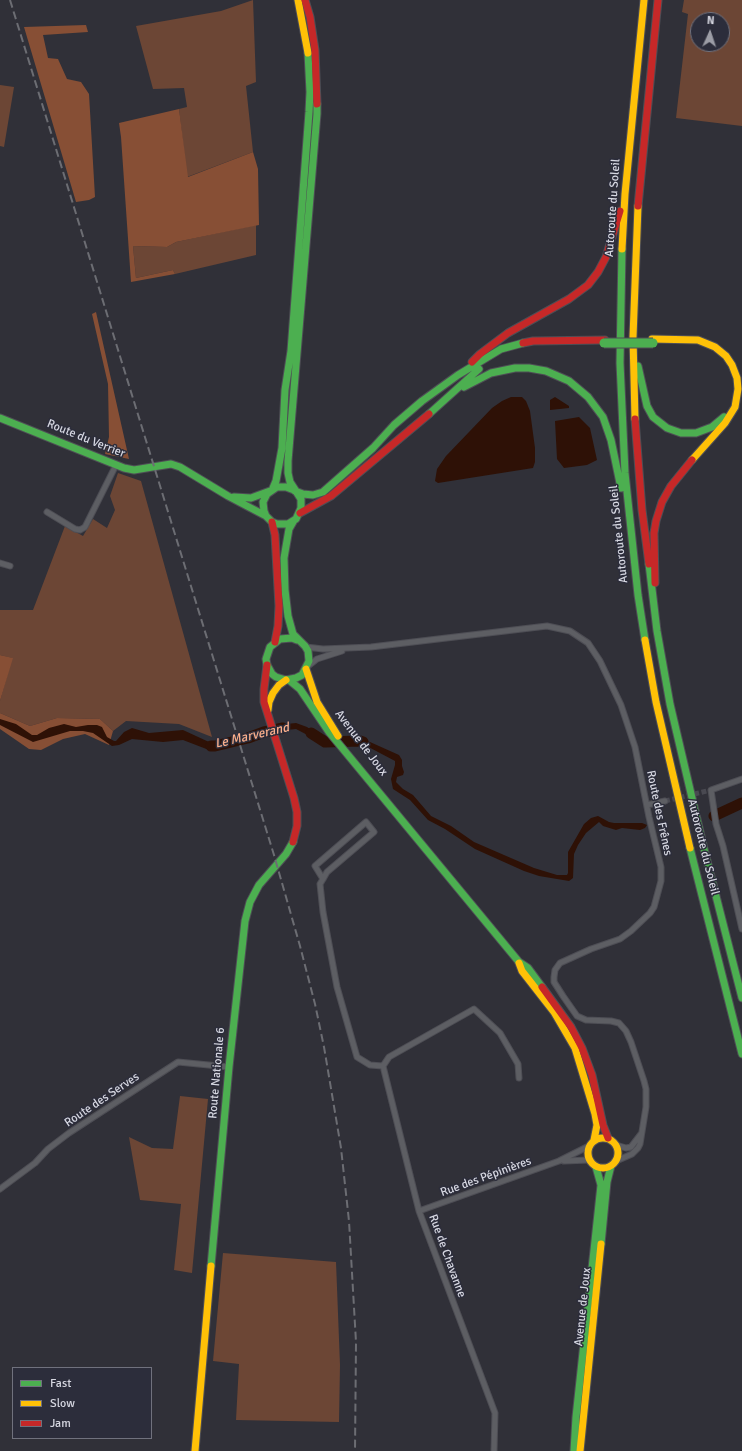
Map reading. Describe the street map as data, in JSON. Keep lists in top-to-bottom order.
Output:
{
  "streets": {
    "main road": [
      "Autoroute du Soleil",
      "Route du Verrier",
      "Avenue de Joux",
      "Route Nationale 6"
    ],
    "street": [
      "Route des Frênes",
      "Route des Serves",
      "Rue des Pépinières",
      "Rue de Chavanne"
    ]
  },
  "crossings": [
    ["Avenue de Joux", "Route des Frênes"],
    ["Avenue de Joux", "Route Nationale 6"],
    ["Avenue de Joux", "Rue des Pépinières"],
    ["Route des Frênes", "Route Nationale 6"],
    ["Route des Frênes", "Rue des Pépinières"],
    ["Route Nationale 6", "Route des Serves"],
    ["Rue des Pépinières", "Rue de Chavanne"]
  ],
  "water": ["Le Marverand"],
  "legend": ["Fast", "Slow", "Jam"],
  "north": "top"
}
